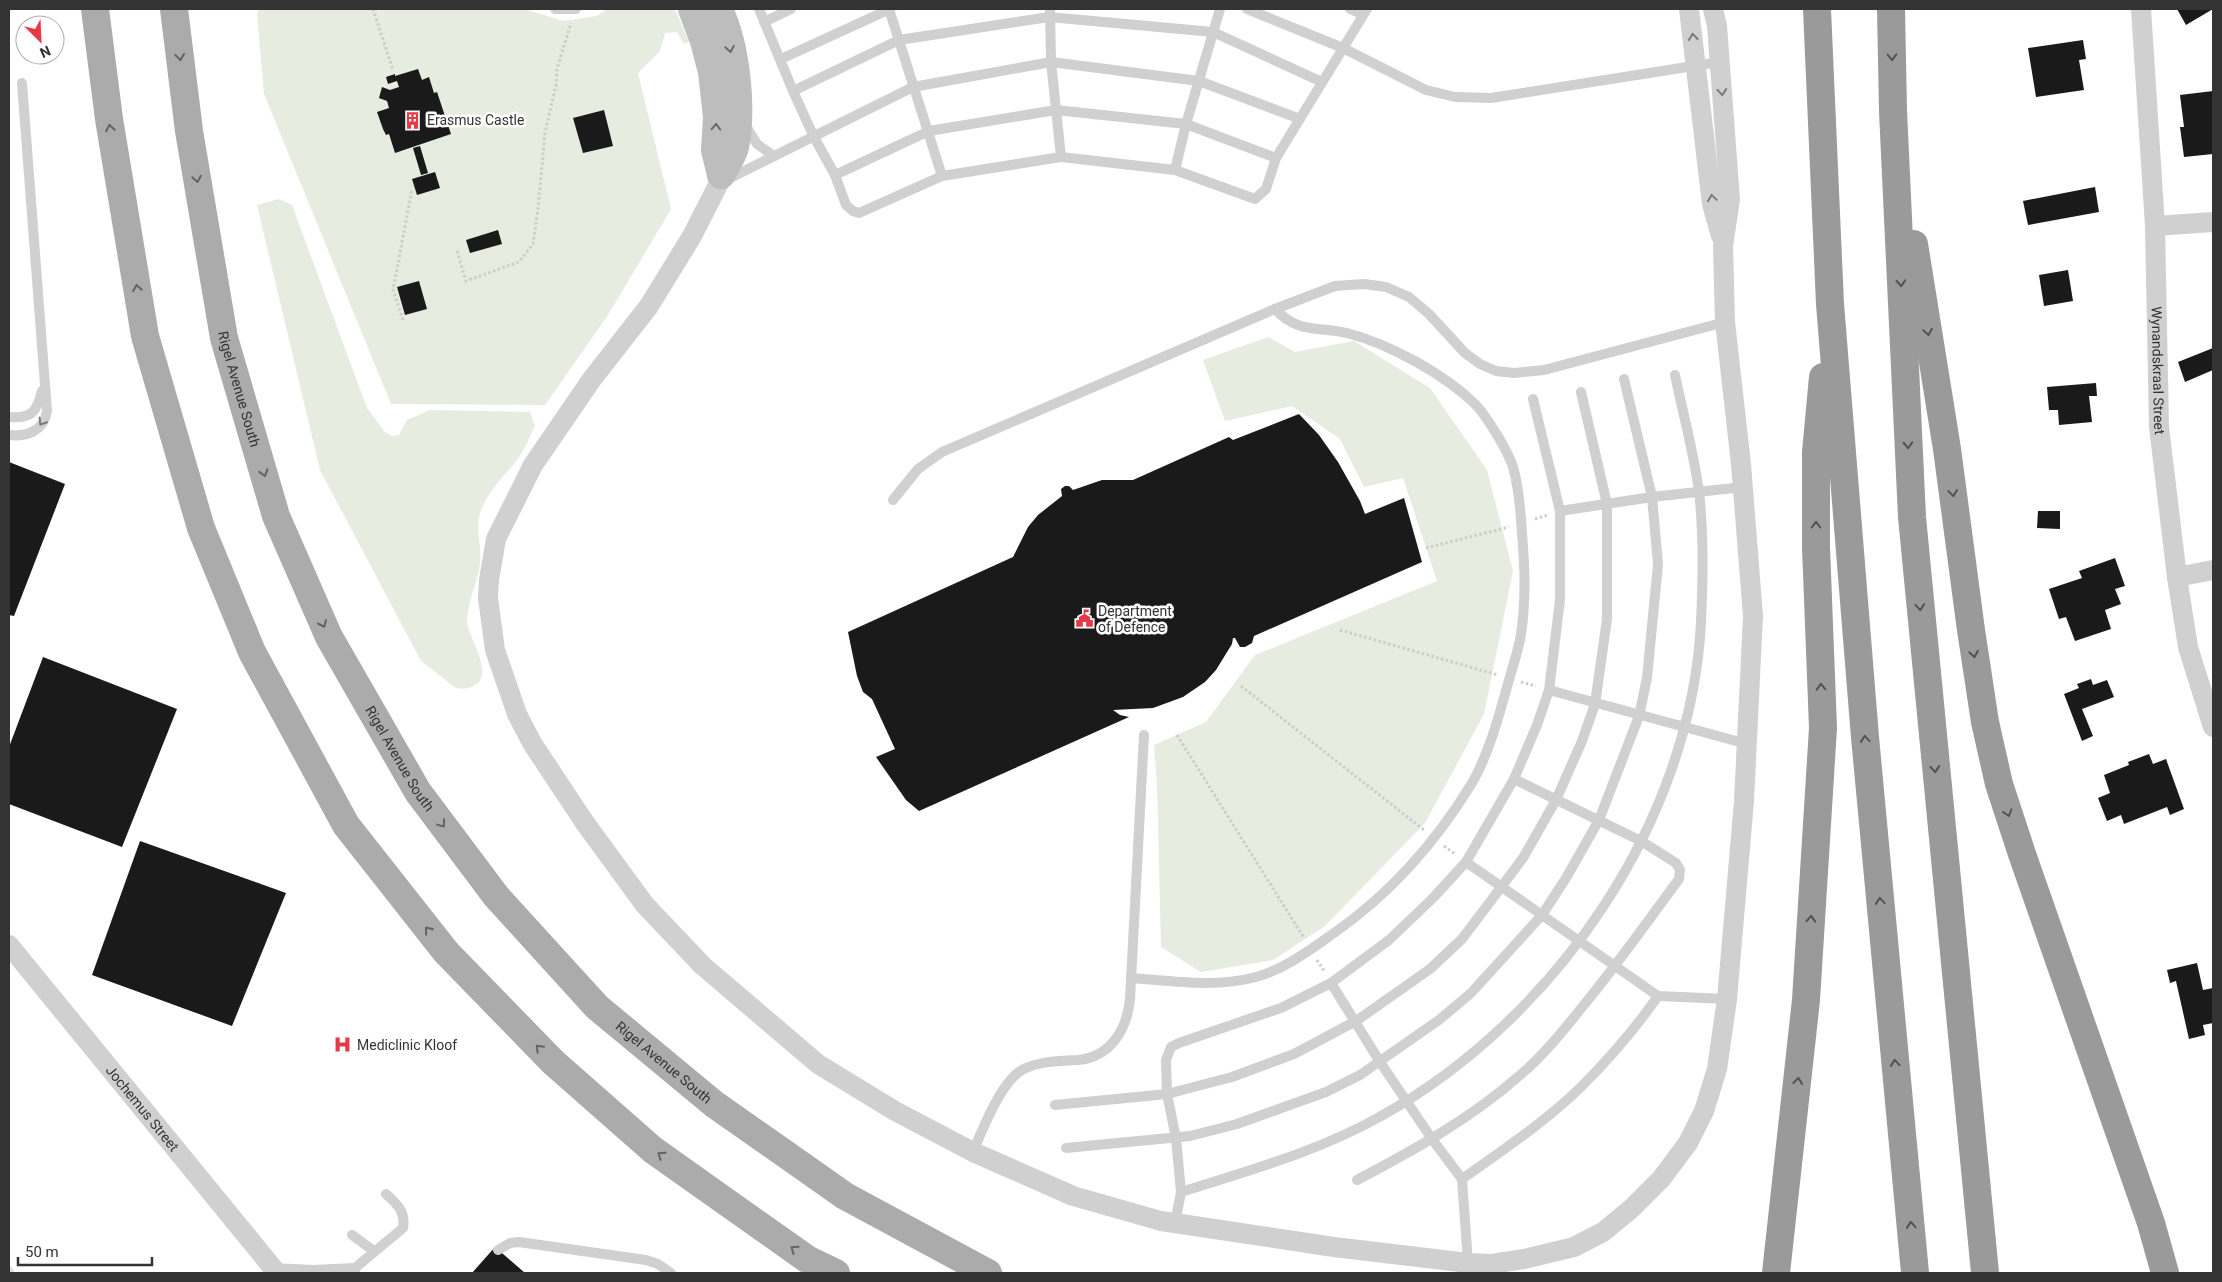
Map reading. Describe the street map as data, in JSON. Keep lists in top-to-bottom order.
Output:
{
  "streets": {
    "main road": ["Rigel Avenue South"],
    "street": ["Wynandskraal Street", "Jochemus Street"]
  },
  "places": {
    "building": ["Erasmus Castle"],
    "public building": ["Department of Defence"],
    "hospital": ["Mediclinic Kloof"]
  },
  "scale_bar": "50 m",
  "north": "bottom right"
}
